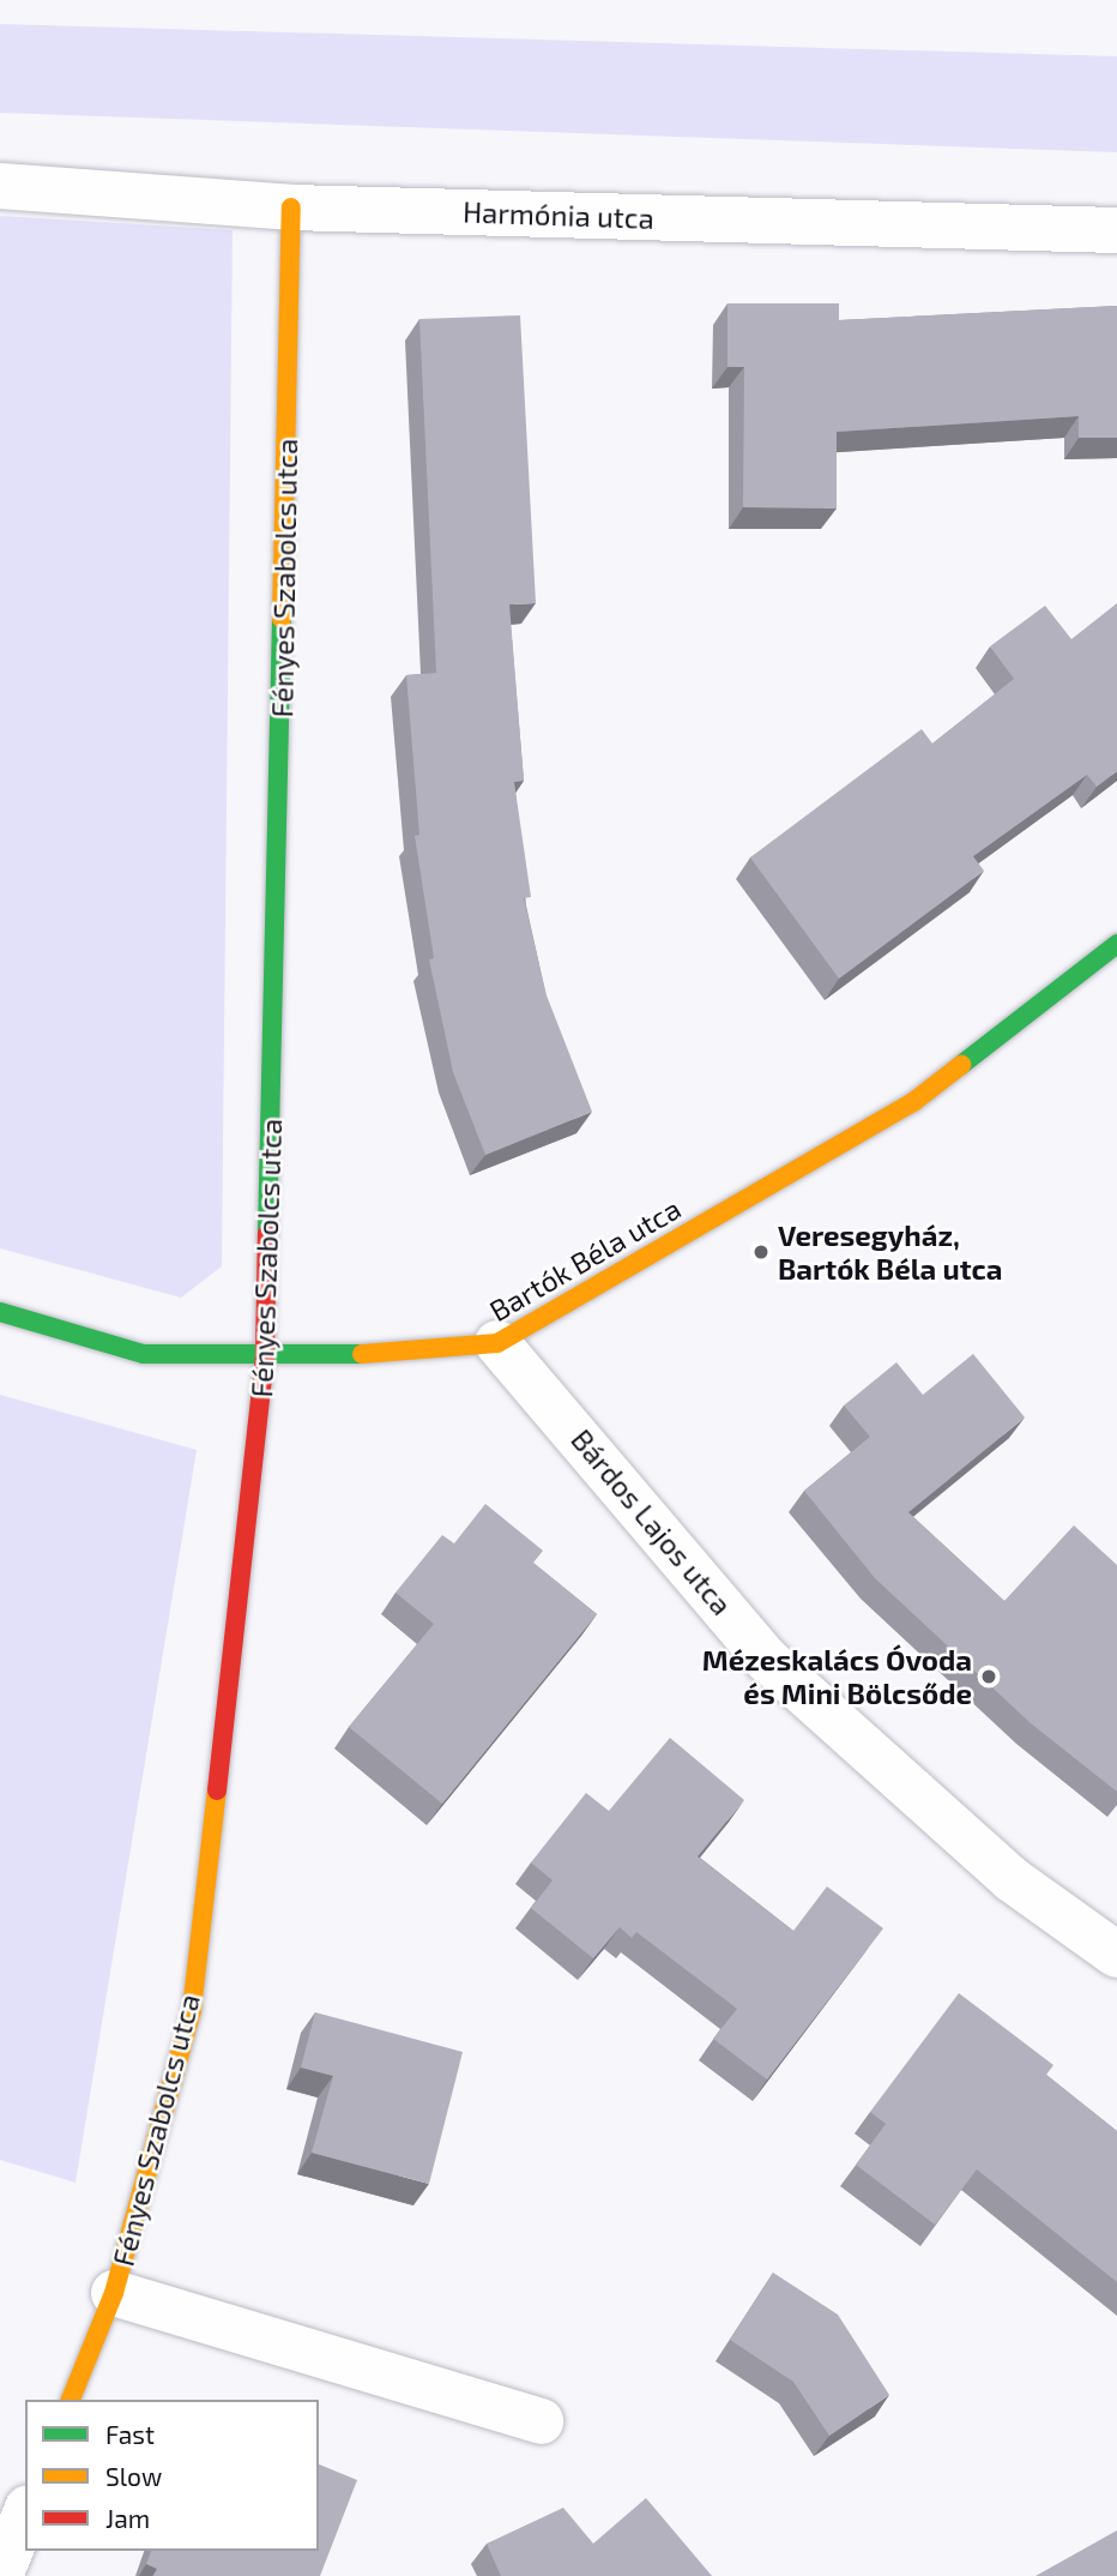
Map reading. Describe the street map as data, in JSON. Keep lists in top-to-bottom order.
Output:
{
  "streets": {
    "street": [
      "Harmónia utca",
      "Fényes Szabolcs utca",
      "Bartók Béla utca",
      "Bárdos Lajos utca"
    ]
  },
  "crossings": [
    ["Harmónia utca", "Fényes Szabolcs utca"],
    ["Fényes Szabolcs utca", "Bartók Béla utca"],
    ["Bartók Béla utca", "Bárdos Lajos utca"]
  ],
  "places": ["Veresegyház, Bartók Béla utca", "Mézeskalács Óvoda és Mini Bölcsőde"],
  "legend": ["Fast", "Slow", "Jam"]
}
